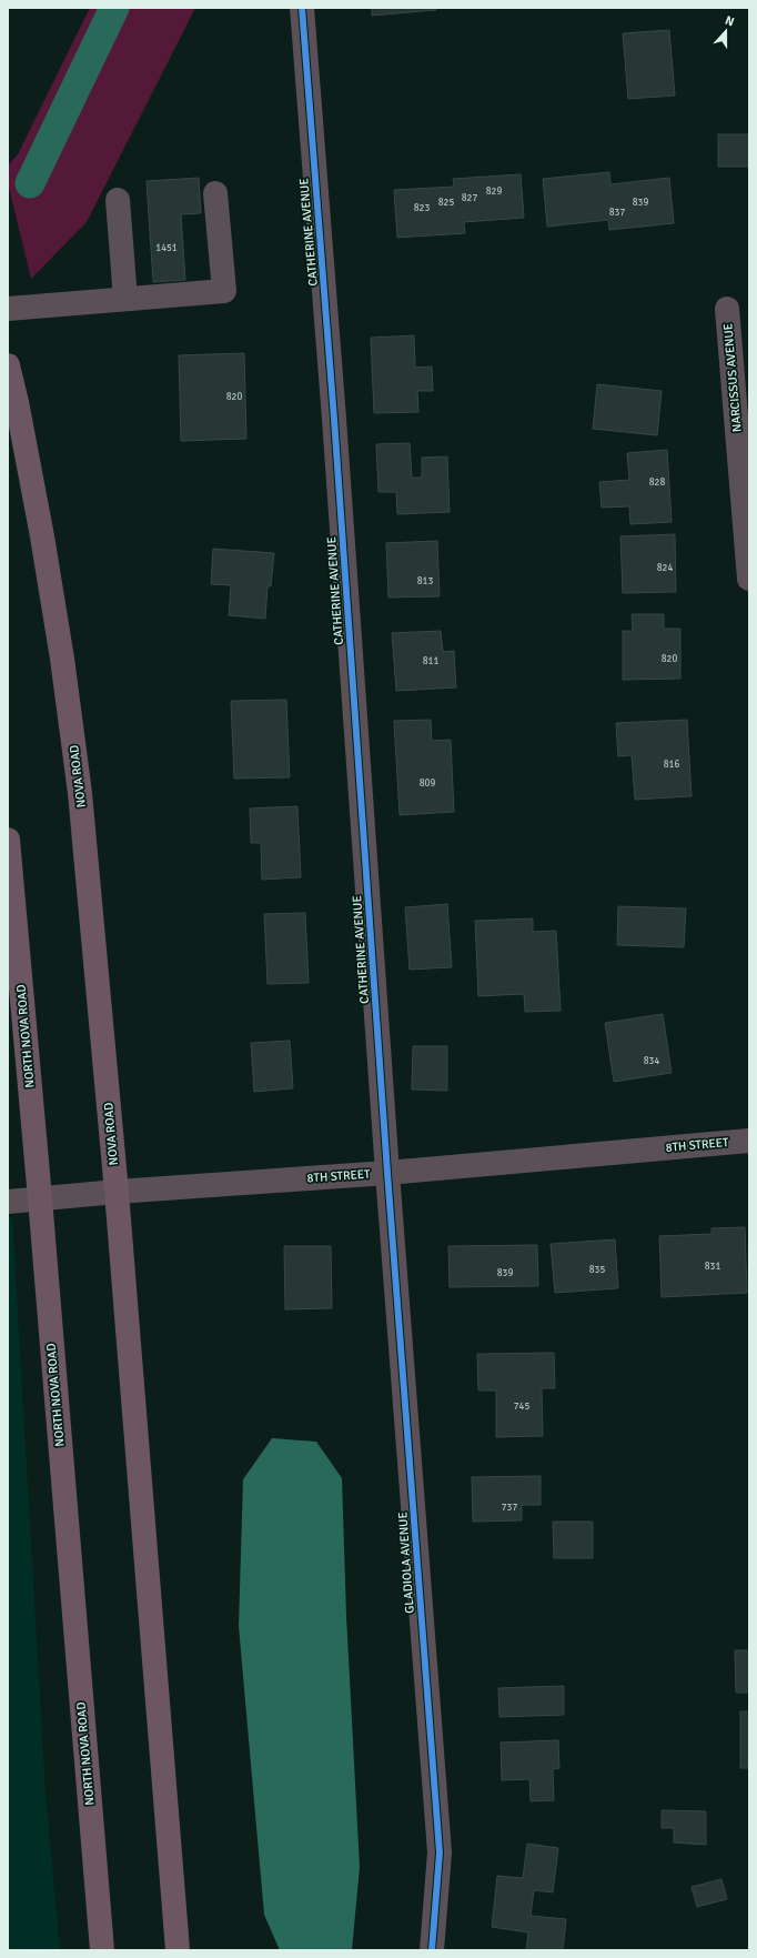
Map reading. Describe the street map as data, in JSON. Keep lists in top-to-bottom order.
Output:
{
  "streets": {
    "main road": ["NOVA ROAD", "NORTH NOVA ROAD"],
    "street": [
      "CATHERINE AVENUE",
      "NARCISSUS AVENUE",
      "8TH STREET",
      "GLADIOLA AVENUE"
    ]
  },
  "crossings": [
    ["CATHERINE AVENUE", "8TH STREET"],
    ["CATHERINE AVENUE", "GLADIOLA AVENUE"],
    ["NOVA ROAD", "8TH STREET"],
    ["NORTH NOVA ROAD", "8TH STREET"],
    ["8TH STREET", "GLADIOLA AVENUE"]
  ],
  "house_numbers": [
    "829",
    "827",
    "825",
    "839",
    "823",
    "837",
    "1451",
    "820",
    "828",
    "824",
    "813",
    "820",
    "811",
    "816",
    "809",
    "834",
    "831",
    "835",
    "839",
    "745",
    "737"
  ],
  "north": "top"
}
